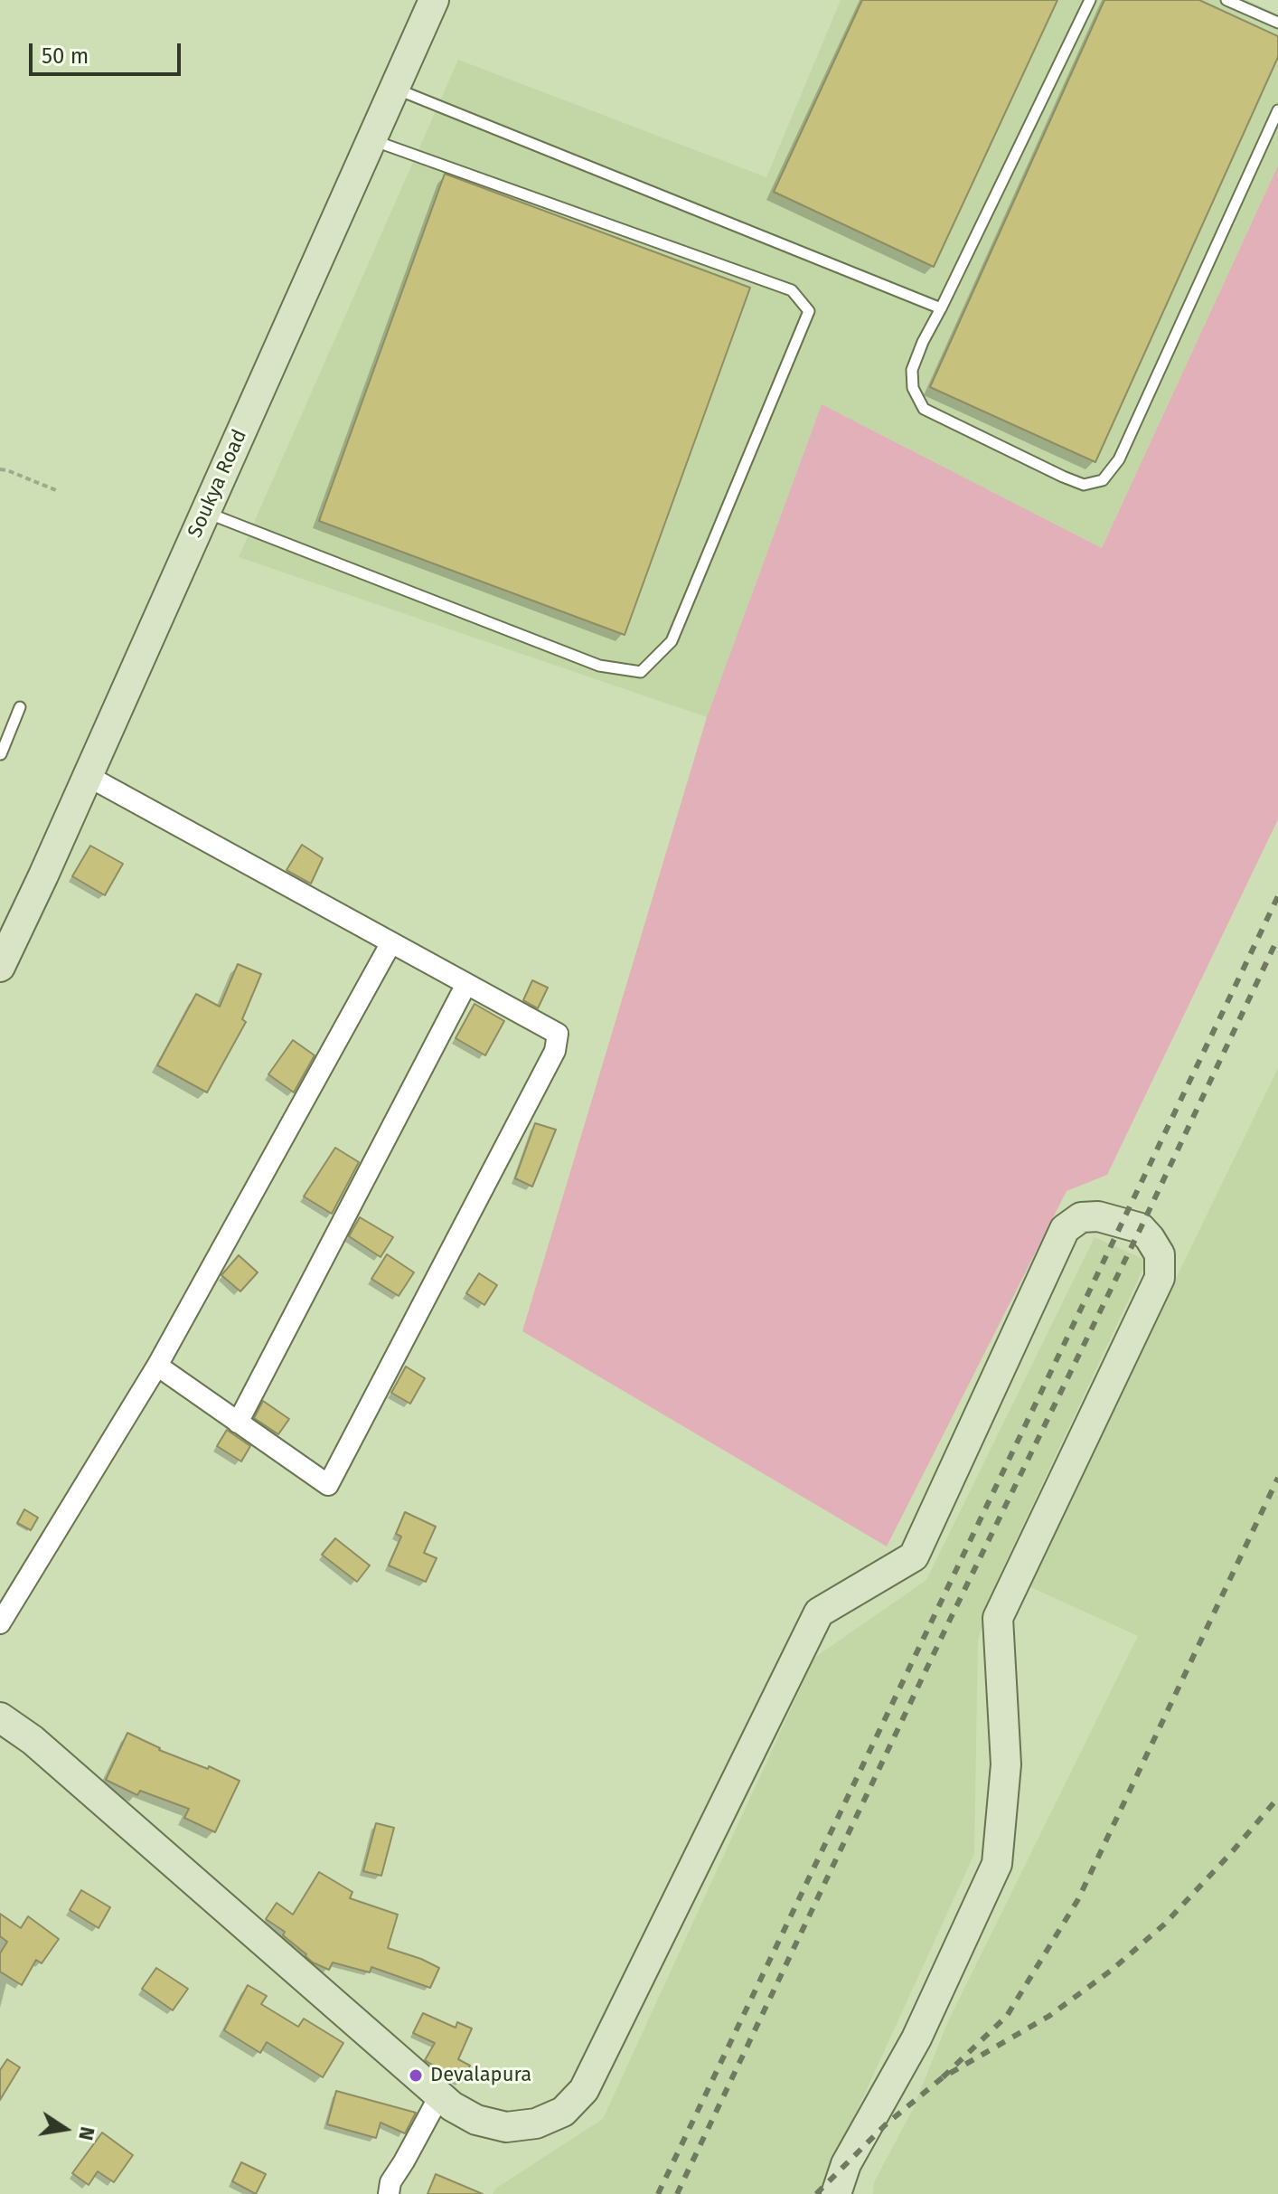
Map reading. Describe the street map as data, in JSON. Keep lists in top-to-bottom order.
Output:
{
  "streets": {
    "main road": ["Soukya Road"]
  },
  "places": ["Devalapura"],
  "scale_bar": "50 m",
  "north": "right"
}
